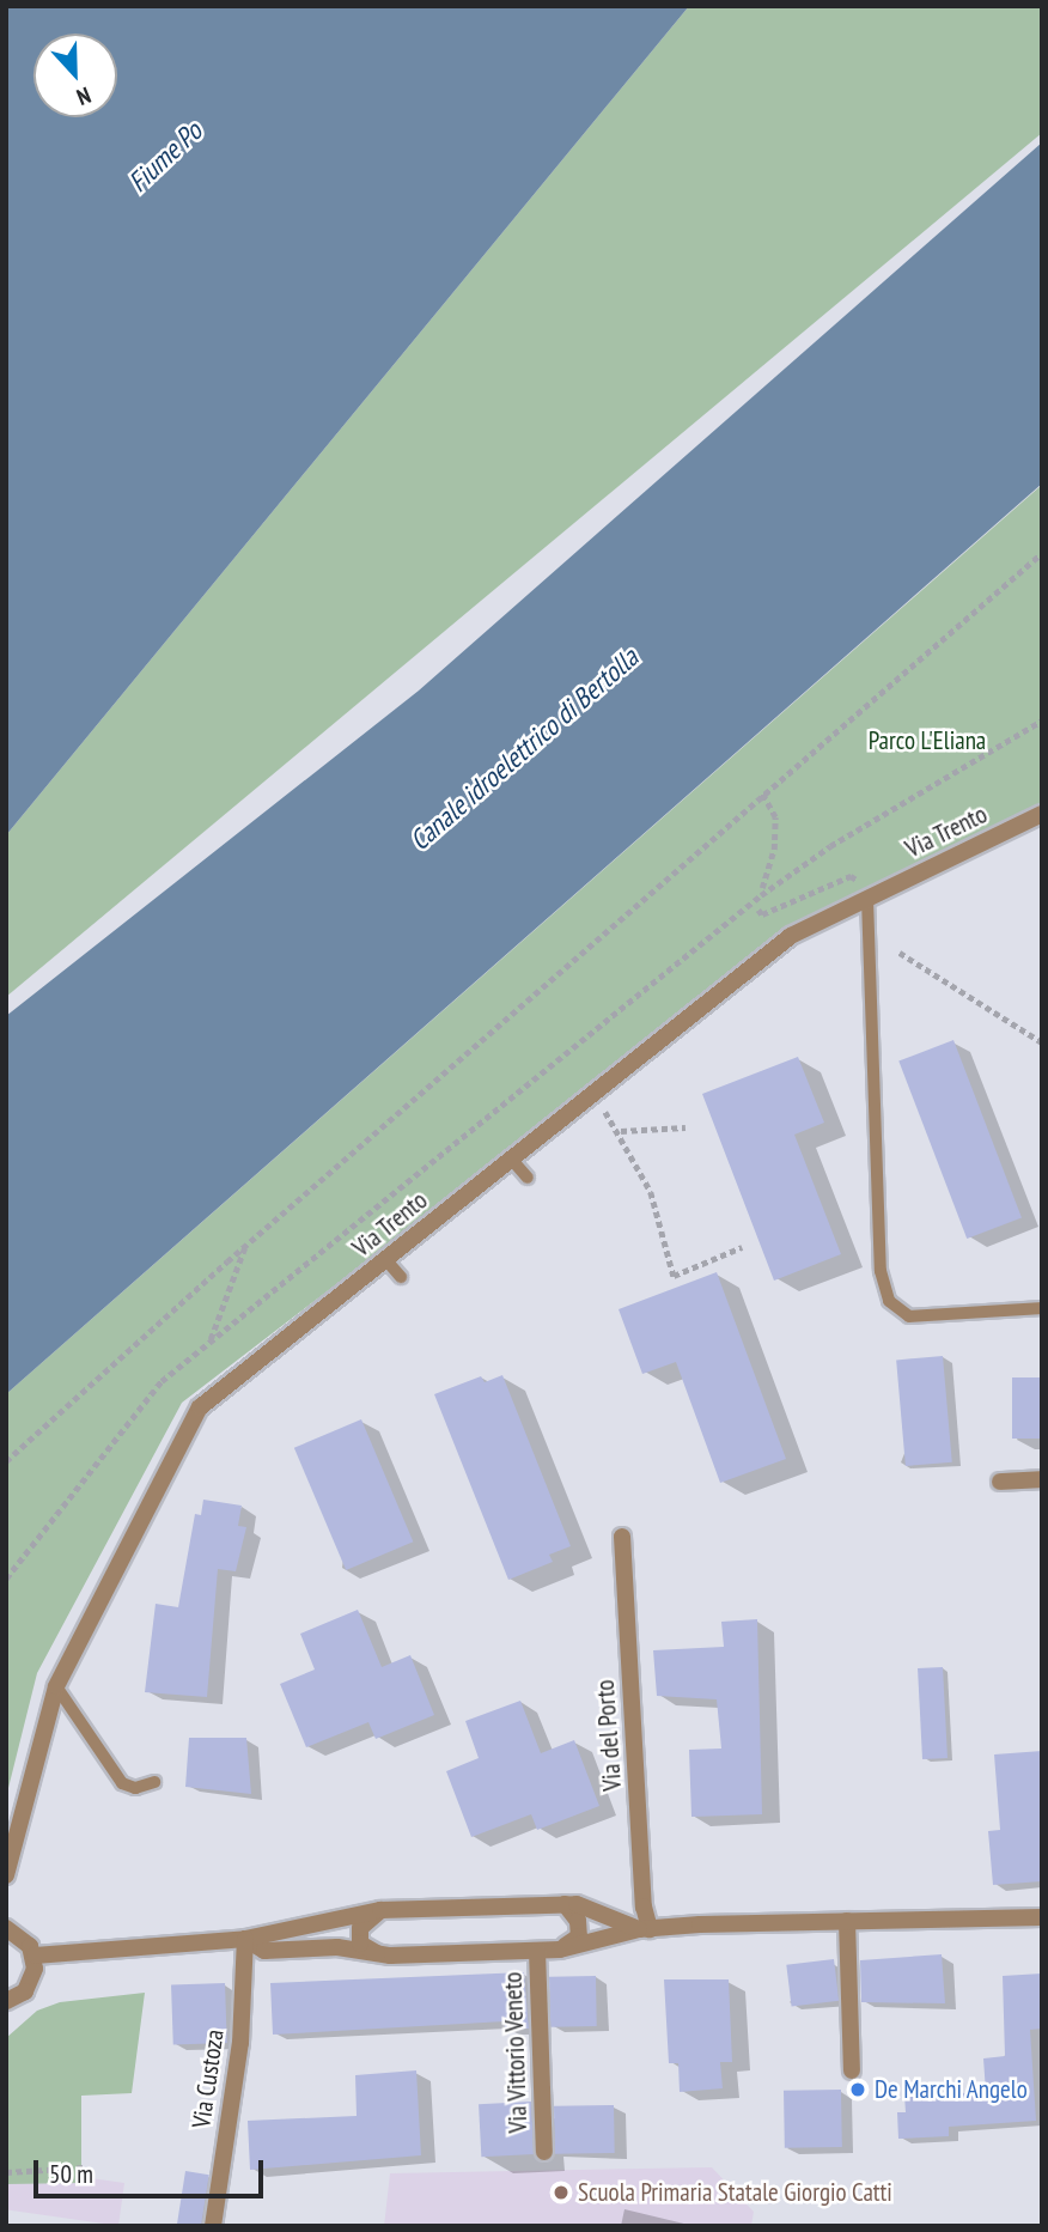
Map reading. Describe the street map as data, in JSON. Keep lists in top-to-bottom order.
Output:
{
  "streets": {
    "street": [
      "Via Trento",
      "Via del Porto",
      "Via Vittorio Veneto",
      "Via Custoza"
    ]
  },
  "water": ["Fiume Po", "Canale idroelettrico di Bertolla"],
  "parks": ["Parco L'Eliana"],
  "places": ["De Marchi Angelo", "Scuola Primaria Statale Giorgio Catti"],
  "scale_bar": "50 m",
  "north": "bottom"
}
